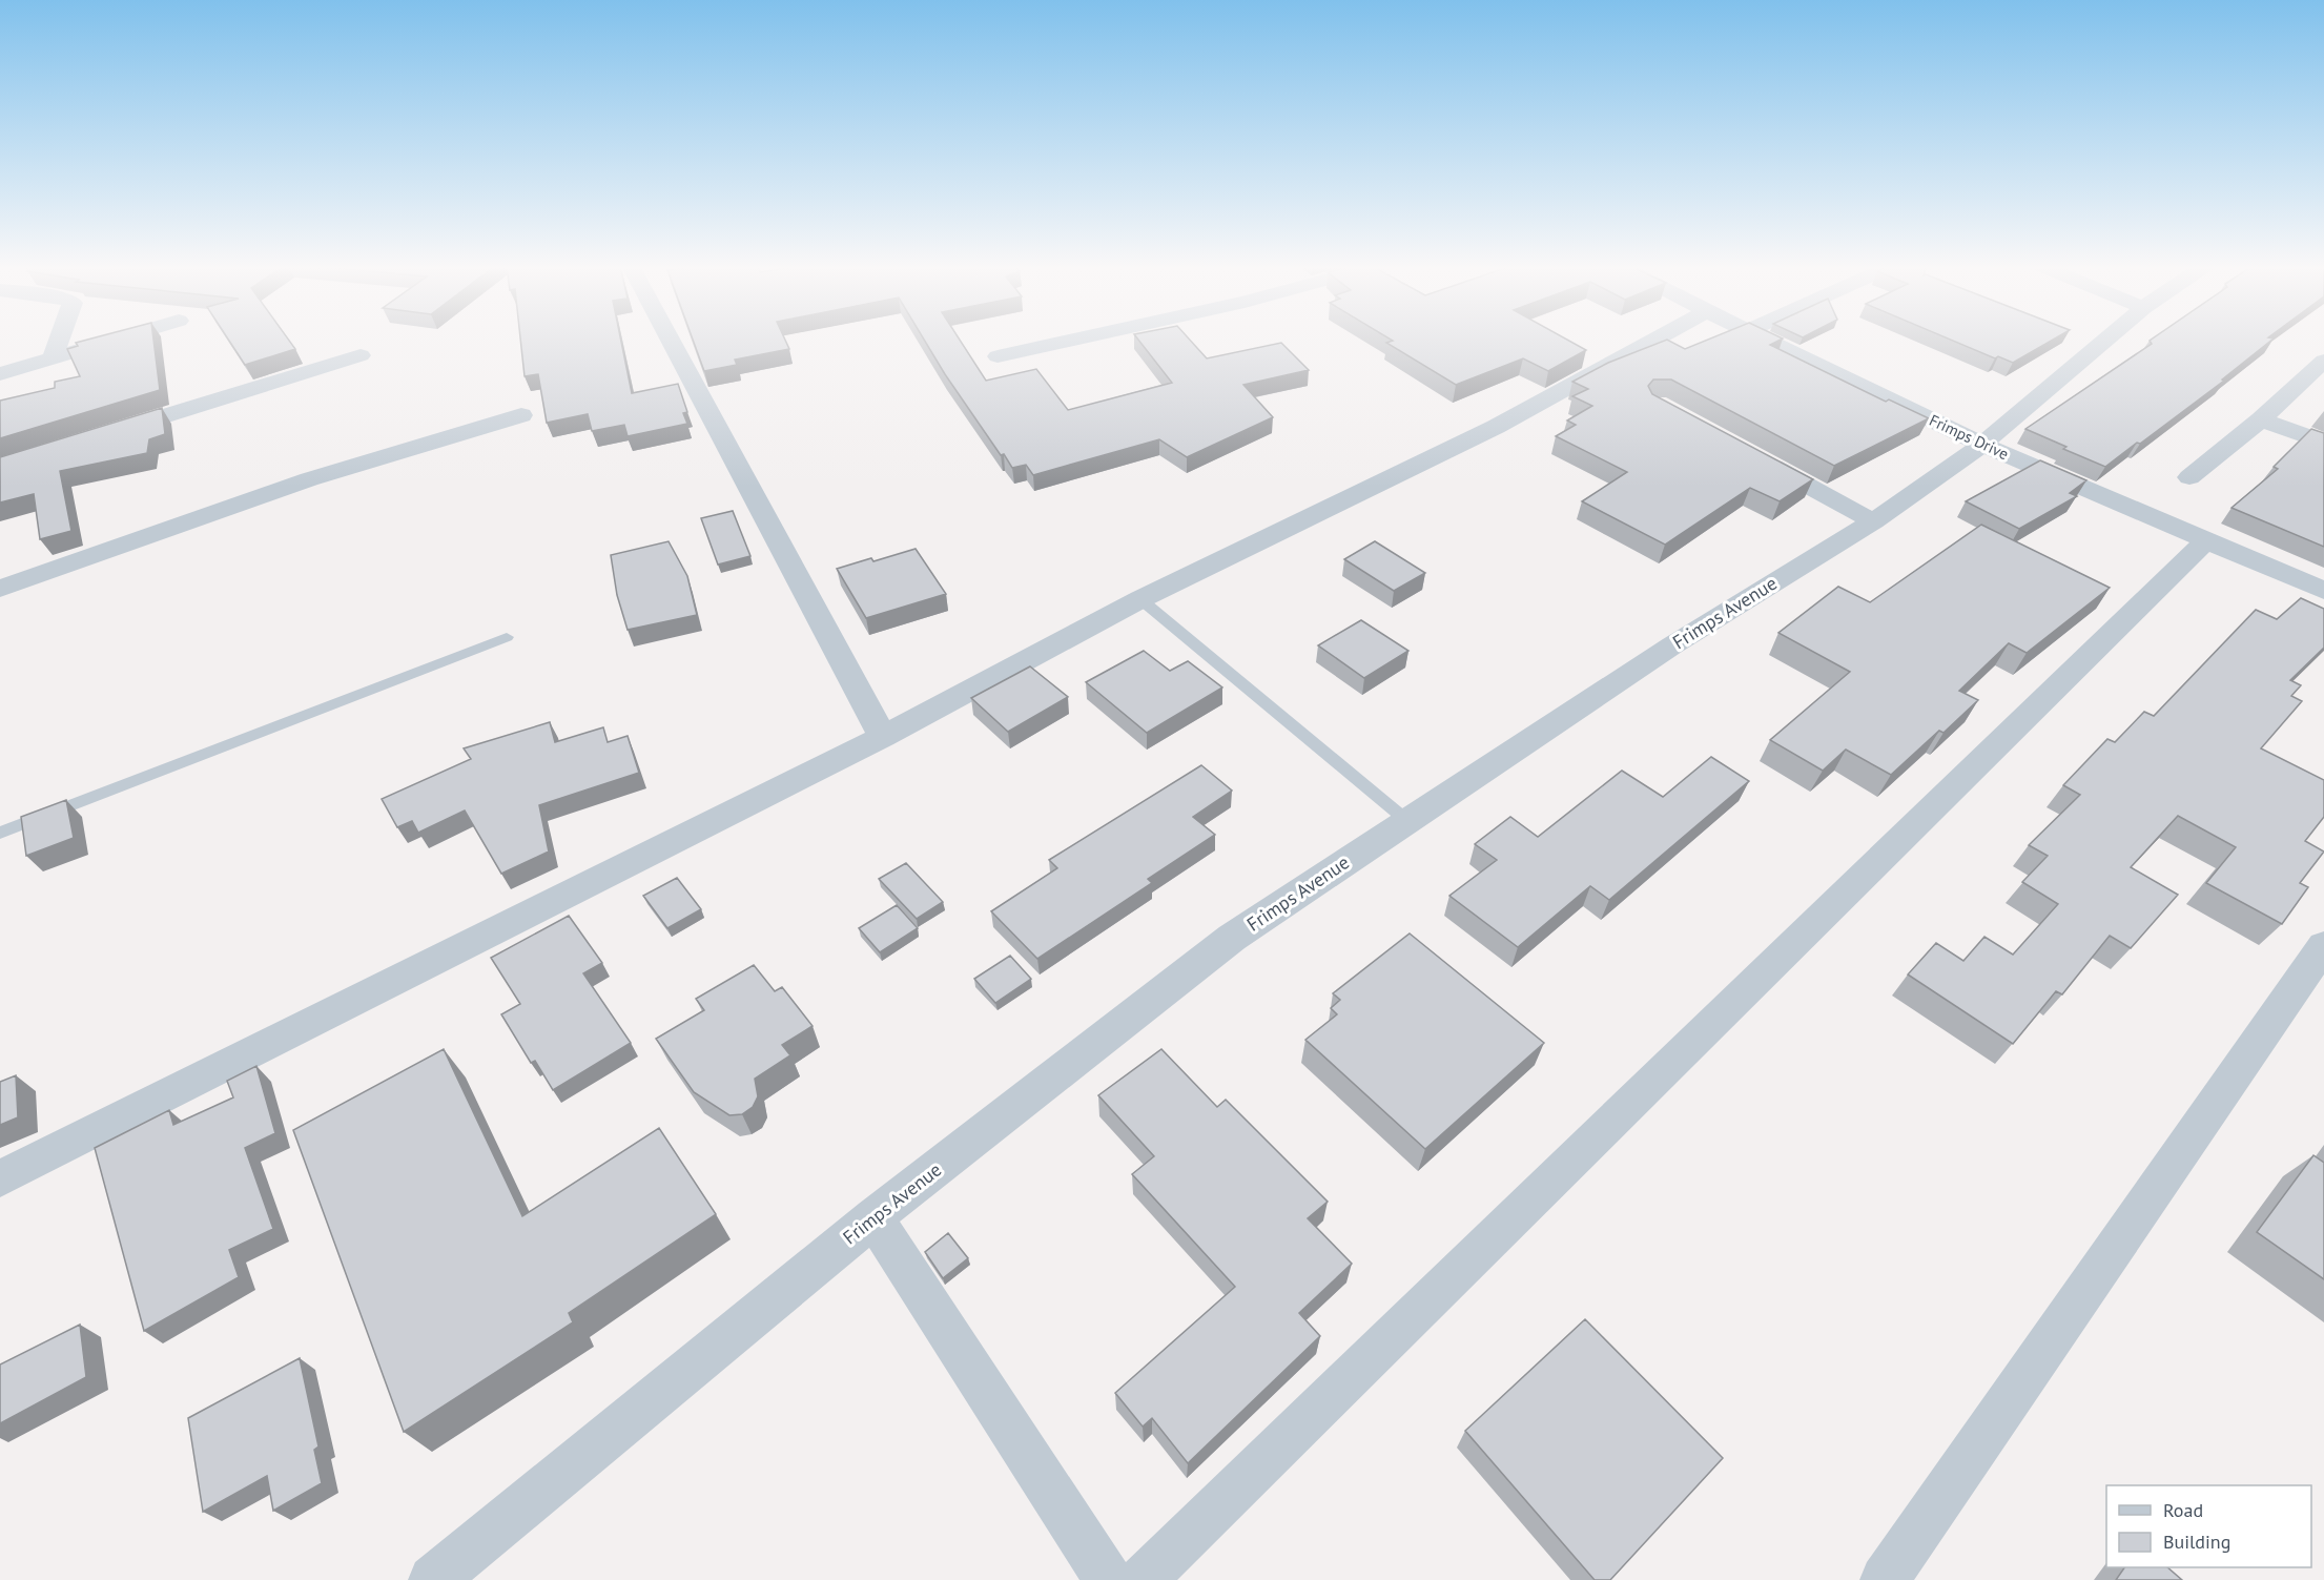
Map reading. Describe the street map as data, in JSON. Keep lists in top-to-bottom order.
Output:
{
  "streets": {
    "street": ["Frimps Drive", "Frimps Avenue"]
  },
  "crossings": [
    ["Frimps Drive", "Frimps Avenue"]
  ],
  "legend": ["Road", "Building"]
}
